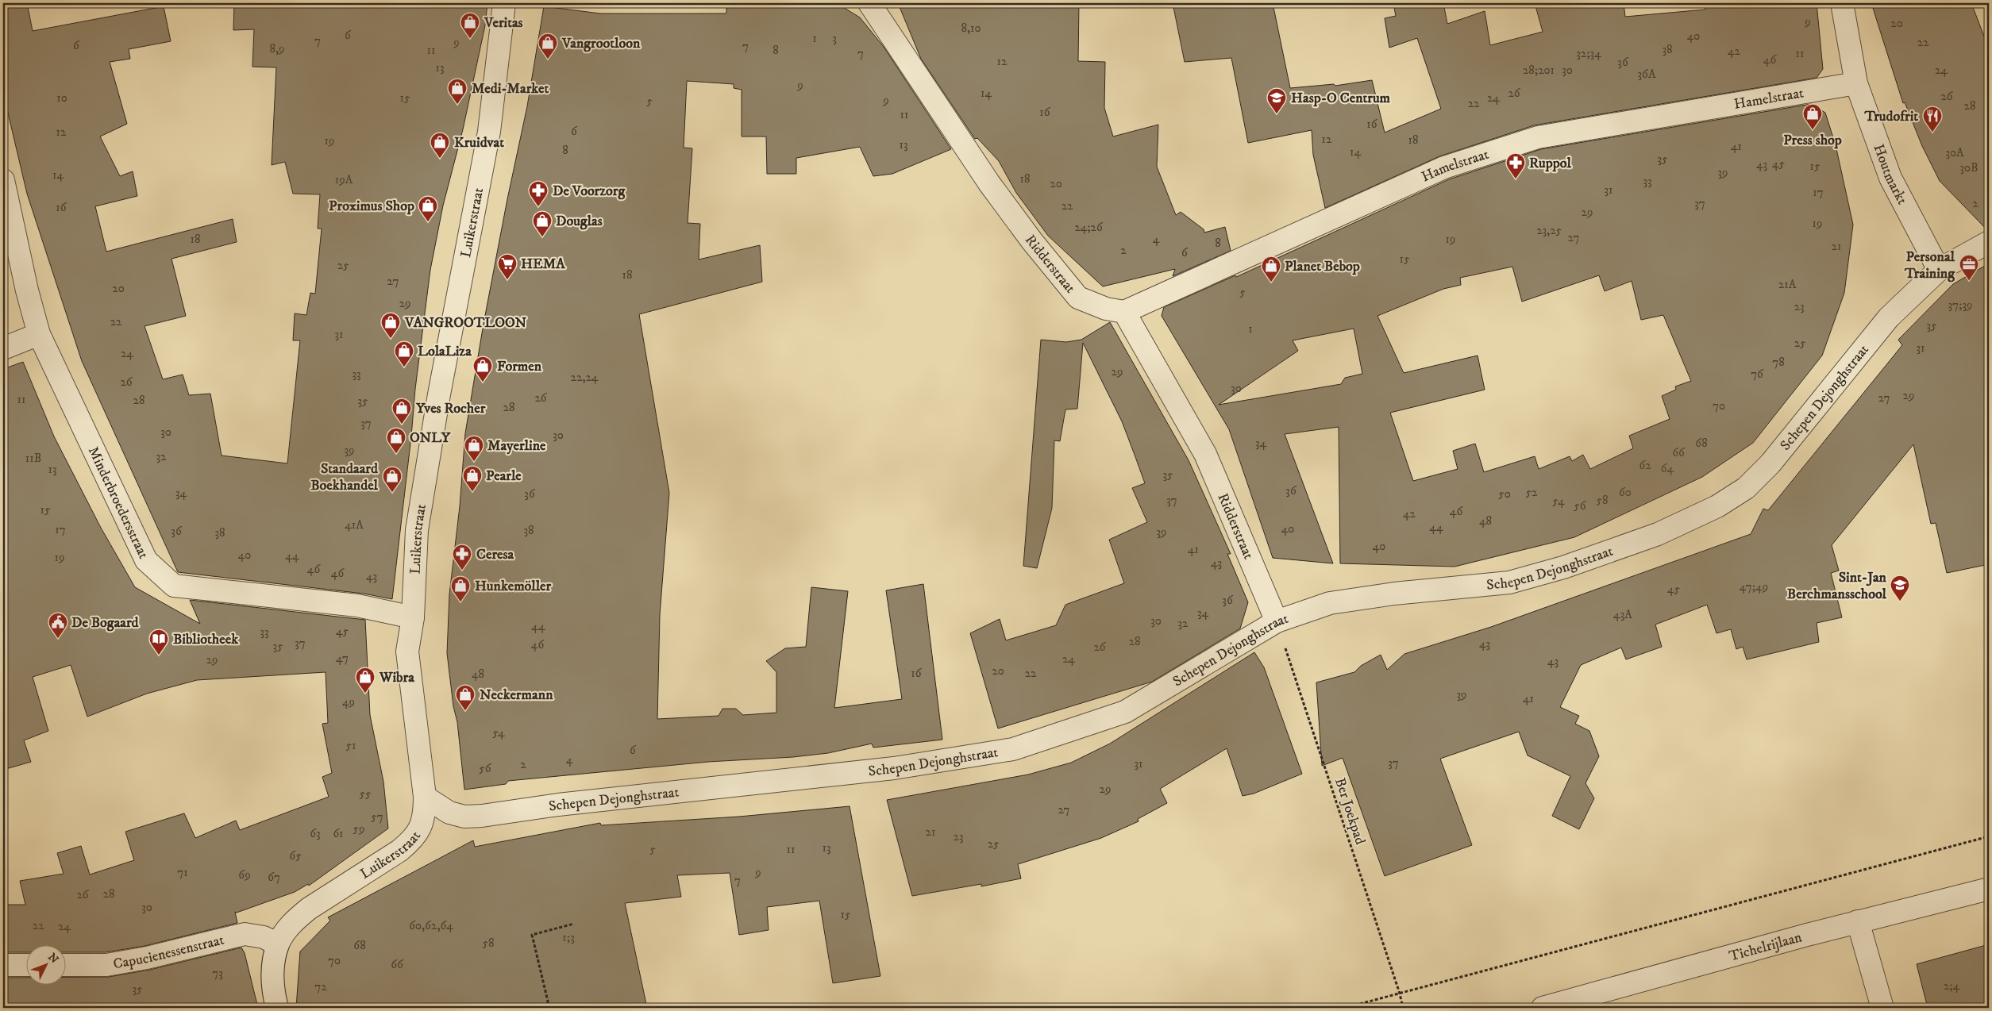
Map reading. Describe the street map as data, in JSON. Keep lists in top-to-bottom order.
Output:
{
  "streets": {
    "street": [
      "Hamelstraat",
      "Houtmarkt",
      "Luikerstraat",
      "Ridderstraat",
      "Schepen Dejonghstraat",
      "Minderbroedersstraat",
      "Tichelrijlaan",
      "Capucienessenstraat"
    ],
    "path": ["Ber Joekpad"]
  },
  "crossings": [
    ["Hamelstraat", "Houtmarkt"],
    ["Hamelstraat", "Ridderstraat"],
    ["Houtmarkt", "Schepen Dejonghstraat"],
    ["Luikerstraat", "Schepen Dejonghstraat"],
    ["Luikerstraat", "Minderbroedersstraat"],
    ["Luikerstraat", "Capucienessenstraat"],
    ["Ridderstraat", "Schepen Dejonghstraat"],
    ["Ridderstraat", "Ber Joekpad"],
    ["Schepen Dejonghstraat", "Ber Joekpad"]
  ],
  "places": {
    "shop": [
      "Veritas",
      "Vangrootloon",
      "Medi-Market",
      "Press shop",
      "Kruidvat",
      "Proximus Shop",
      "Douglas",
      "Planet Bebop",
      "VANGROOTLOON",
      "LolaLiza",
      "Formen",
      "Yves Rocher",
      "ONLY",
      "Mayerline",
      "Pearle",
      "Standaard Boekhandel",
      "Hunkemöller",
      "Wibra",
      "Neckermann"
    ],
    "school or university": ["Hasp-O Centrum", "Sint-Jan Berchmansschool"],
    "restaurant": ["Trudofrit"],
    "pharmacy": ["Ruppol", "De Voorzorg", "Ceresa"],
    "supermarket": ["HEMA"],
    "office": ["Personal Training"],
    "public building": ["De Bogaard"],
    "library": ["Bibliotheek"]
  },
  "house_numbers": [
    "9",
    "20",
    "8,10",
    "6",
    "40",
    "1",
    "3",
    "7",
    "9",
    "22",
    "6",
    "7",
    "8,9",
    "38",
    "11",
    "8",
    "42",
    "7",
    "32;34",
    "11",
    "46",
    "12",
    "36",
    "13",
    "28;201",
    "30",
    "24",
    "36A",
    "9",
    "14",
    "26",
    "26",
    "10",
    "15",
    "24",
    "9",
    "5",
    "22",
    "28",
    "16",
    "11",
    "16",
    "6",
    "12",
    "12",
    "18",
    "19",
    "13",
    "41",
    "8",
    "14",
    "30A",
    "35",
    "45",
    "43",
    "15",
    "30B",
    "39",
    "14",
    "18",
    "19A",
    "33",
    "20",
    "31",
    "17",
    "37",
    "2",
    "22",
    "16",
    "29",
    "19",
    "24;26",
    "23,25",
    "27",
    "18",
    "4",
    "19",
    "8",
    "21",
    "2",
    "6",
    "15",
    "25",
    "18",
    "27",
    "21A",
    "20",
    "5",
    "29",
    "37;39",
    "23",
    "22",
    "35",
    "1",
    "31",
    "25",
    "31",
    "24",
    "78",
    "29",
    "33",
    "76",
    "22,24",
    "26",
    "30",
    "29",
    "26",
    "27",
    "11",
    "28",
    "35",
    "70",
    "28",
    "37",
    "30",
    "30",
    "34",
    "68",
    "39",
    "66",
    "32",
    "11B",
    "62",
    "64",
    "13",
    "35",
    "36",
    "52",
    "60",
    "34",
    "36",
    "50",
    "37",
    "58",
    "54",
    "56",
    "15",
    "46",
    "42",
    "48",
    "41A",
    "44",
    "40",
    "17",
    "38",
    "36",
    "39",
    "38",
    "40",
    "41",
    "40",
    "44",
    "19",
    "43",
    "46",
    "46",
    "43",
    "47;49",
    "45",
    "36",
    "34",
    "43A",
    "30",
    "32",
    "44",
    "45",
    "33",
    "28",
    "37",
    "43",
    "46",
    "35",
    "26",
    "47",
    "24",
    "29",
    "43",
    "20",
    "16",
    "22",
    "48",
    "39",
    "41",
    "49",
    "54",
    "51",
    "6",
    "4",
    "37",
    "31",
    "2",
    "56",
    "29",
    "55",
    "27",
    "57",
    "59",
    "21",
    "63",
    "61",
    "23",
    "25",
    "13",
    "5",
    "11",
    "65",
    "71",
    "9",
    "69",
    "67",
    "7",
    "28",
    "26",
    "30",
    "15",
    "22",
    "60,62,64",
    "24",
    "1;3",
    "58",
    "68",
    "70",
    "66",
    "73",
    "2;4",
    "72",
    "35"
  ],
  "north": "top right"
}
